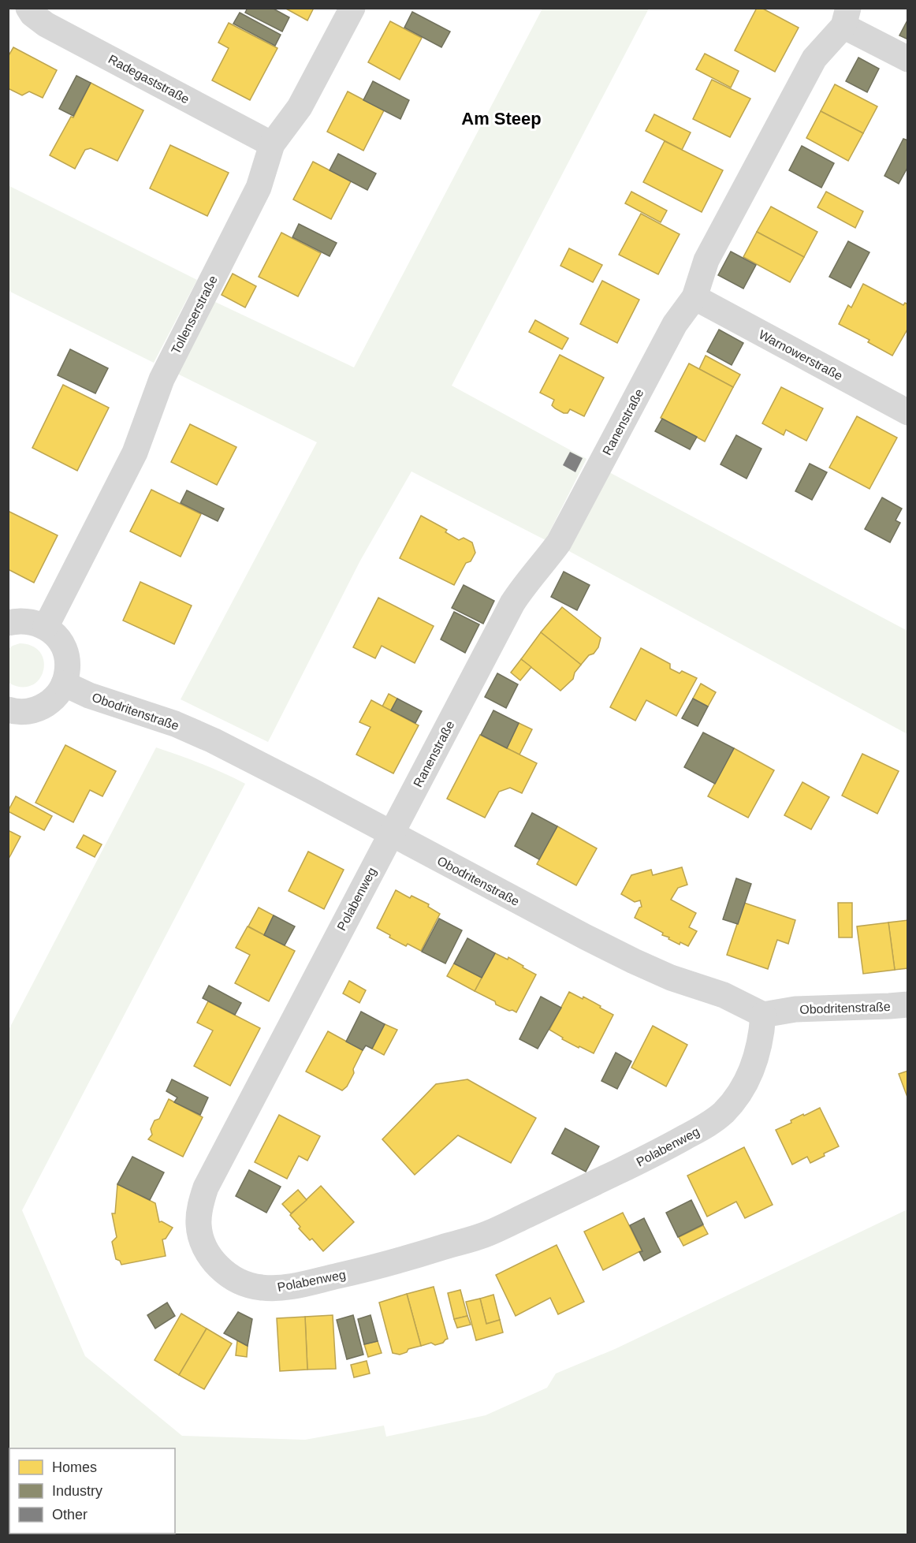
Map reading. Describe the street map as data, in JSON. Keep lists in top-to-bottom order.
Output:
{
  "streets": {
    "street": [
      "Radegaststraße",
      "Tollenserstraße",
      "Warnowerstraße",
      "Ranenstraße",
      "Obodritenstraße",
      "Polabenweg"
    ]
  },
  "crossings": [
    ["Radegaststraße", "Tollenserstraße"],
    ["Warnowerstraße", "Ranenstraße"],
    ["Ranenstraße", "Obodritenstraße"],
    ["Ranenstraße", "Polabenweg"],
    ["Obodritenstraße", "Polabenweg"]
  ],
  "districts": ["Am Steep"],
  "legend": ["Homes", "Industry", "Other"]
}
